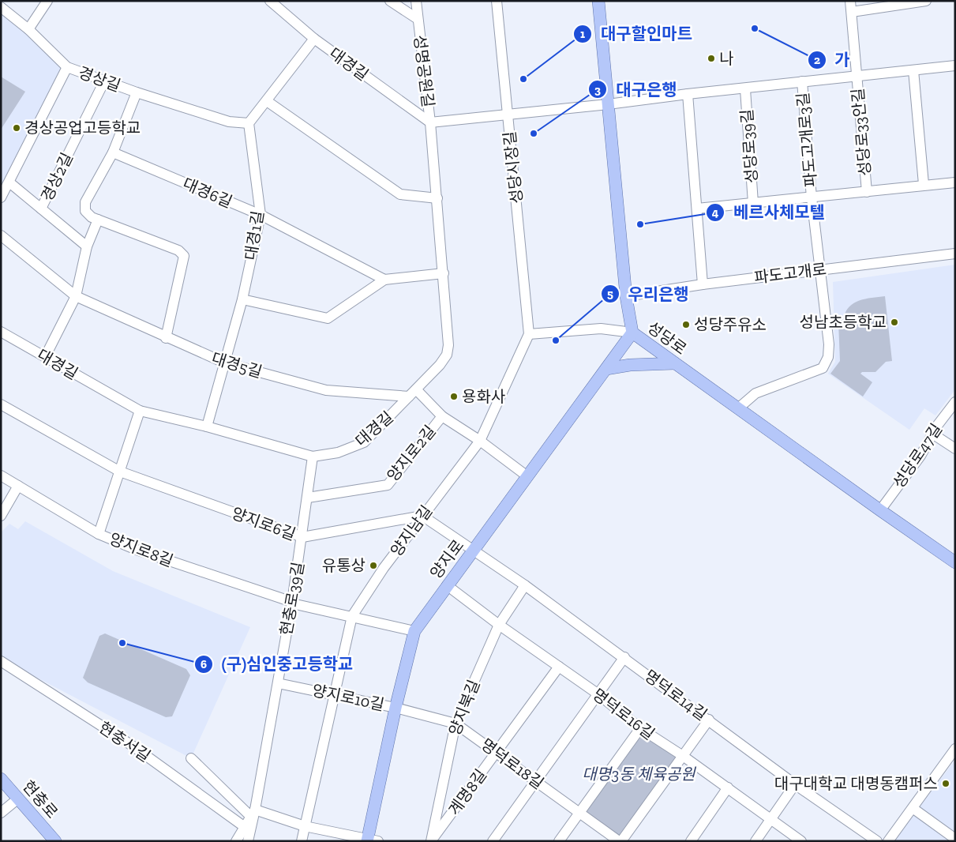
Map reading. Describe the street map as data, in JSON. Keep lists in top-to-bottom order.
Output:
{
  "streets": {
    "main road": ["성당로", "양지로", "현충로"],
    "street": [
      "대경길",
      "성명공원길",
      "경상길",
      "성당로33안길",
      "파도고개로3길",
      "성당로39길",
      "성당시장길",
      "경상2길",
      "대경6길",
      "대경1길",
      "파도고개로",
      "대경5길",
      "양지로2길",
      "성당로47길",
      "양지로6길",
      "양지남길",
      "양지로8길",
      "현충로39길",
      "명덕로14길",
      "양지로10길",
      "양지북길",
      "명덕로16길",
      "현충서길",
      "명덕로18길",
      "계명8길"
    ]
  },
  "crossings": [
    ["대경길", "성명공원길"],
    ["대경길", "대경1길"],
    ["대경길", "대경5길"],
    ["대경길", "양지로2길"],
    ["대경길", "현충로39길"],
    ["경상길", "경상2길"],
    ["경상길", "대경1길"],
    ["성당로33안길", "성당로39길"],
    ["파도고개로3길", "성당로39길"],
    ["파도고개로3길", "파도고개로"],
    ["파도고개로3길", "성당로"],
    ["성당로39길", "성당로"],
    ["성당시장길", "양지남길"],
    ["대경6길", "대경1길"],
    ["대경1길", "대경5길"],
    ["파도고개로", "성당로"],
    ["성당로", "성당로47길"],
    ["성당로", "양지로"],
    ["대경5길", "양지로2길"],
    ["양지로2길", "양지남길"],
    ["양지로2길", "양지로"],
    ["양지로2길", "현충로39길"],
    ["양지로6길", "양지남길"],
    ["양지로6길", "현충로39길"],
    ["양지남길", "양지로8길"],
    ["양지남길", "양지로10길"],
    ["양지로8길", "양지로"],
    ["양지로8길", "현충로39길"],
    ["양지로", "명덕로14길"],
    ["양지로", "양지로10길"],
    ["양지로", "명덕로16길"],
    ["양지로", "명덕로18길"],
    ["현충로39길", "양지로10길"],
    ["현충로39길", "현충서길"],
    ["명덕로14길", "양지북길"],
    ["양지로10길", "명덕로18길"],
    ["양지북길", "명덕로16길"],
    ["양지북길", "명덕로18길"],
    ["양지북길", "계명8길"],
    ["명덕로16길", "계명8길"],
    ["명덕로18길", "계명8길"]
  ],
  "parks": ["대명3동 체육공원"],
  "places": [
    "가",
    "나",
    "대구할인마트",
    "경상공업고등학교",
    "대구은행",
    "베르사체모텔",
    "성남초등학교",
    "성당주유소",
    "우리은행",
    "용화사",
    "유통상",
    "(구)심인중고등학교",
    "대구대학교 대명동캠퍼스"
  ]
}
